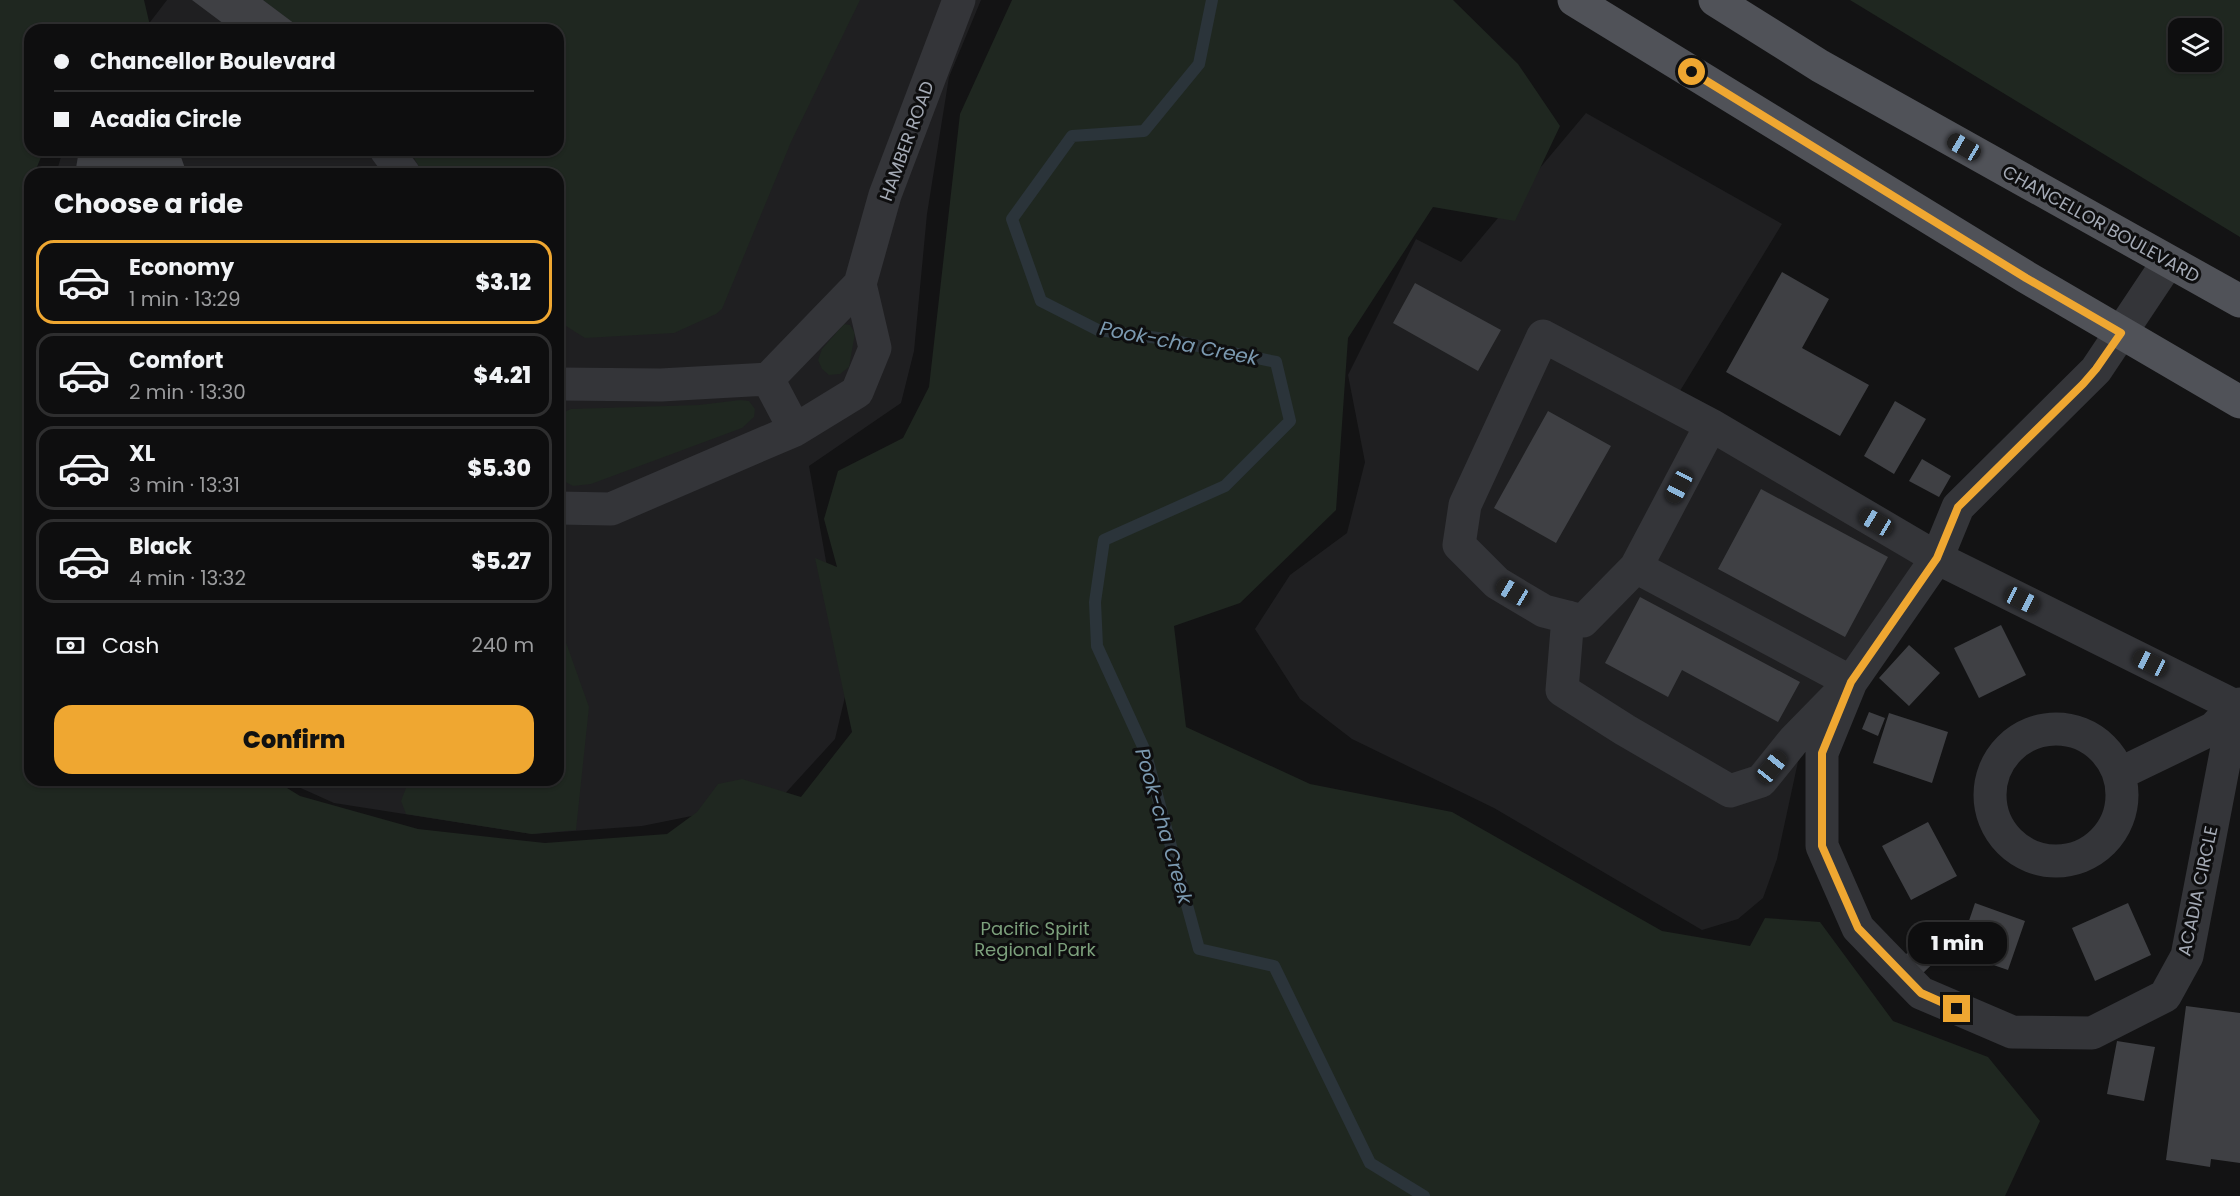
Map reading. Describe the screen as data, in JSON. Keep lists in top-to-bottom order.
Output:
{
  "streets": {
    "main road": ["CHANCELLOR BOULEVARD"],
    "street": ["HAMBER ROAD", "ACADIA CIRCLE"]
  },
  "crossings": [
    ["CHANCELLOR BOULEVARD", "ACADIA CIRCLE"]
  ],
  "water": ["Pook-cha Creek"],
  "parks": ["Pacific Spirit Regional Park"],
  "page": {
    "banner": ["Chancellor Boulevard", "Acadia Circle"],
    "heading": "Choose a ride",
    "list": [
      {
        "name": "Economy",
        "note": "1 min · 13:29",
        "value": "$3.12"
      },
      {
        "name": "Comfort",
        "note": "2 min · 13:30",
        "value": "$4.21"
      },
      {
        "name": "XL",
        "note": "3 min · 13:31",
        "value": "$5.30"
      },
      {
        "name": "Black",
        "note": "4 min · 13:32",
        "value": "$5.27"
      }
    ],
    "pay": ["Cash", "240 m"],
    "buttons": "Confirm",
    "bubble": "1 min"
  }
}
